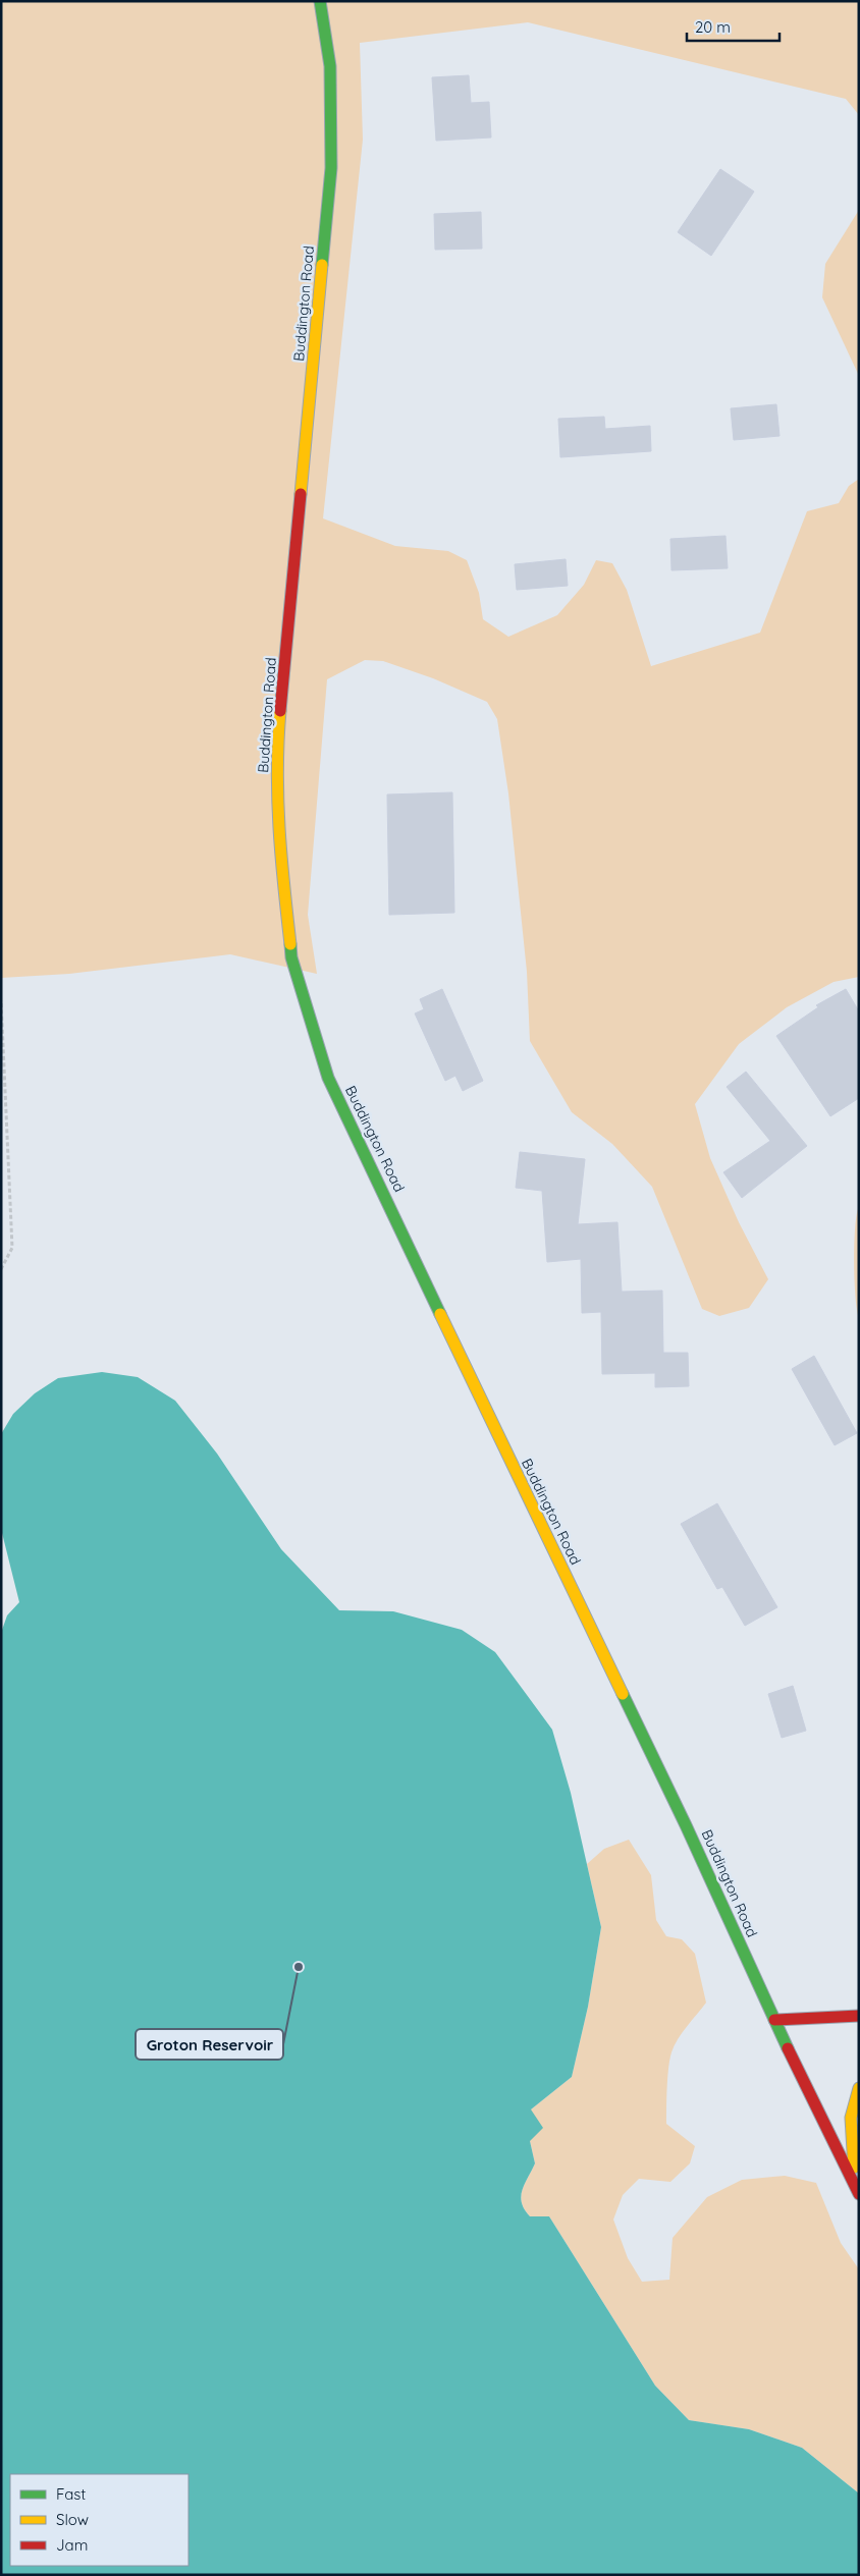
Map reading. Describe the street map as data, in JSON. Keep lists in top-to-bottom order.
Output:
{
  "streets": {
    "street": ["Buddington Road"]
  },
  "places": ["Groton Reservoir"],
  "legend": ["Fast", "Slow", "Jam"],
  "scale_bar": "20 m"
}
